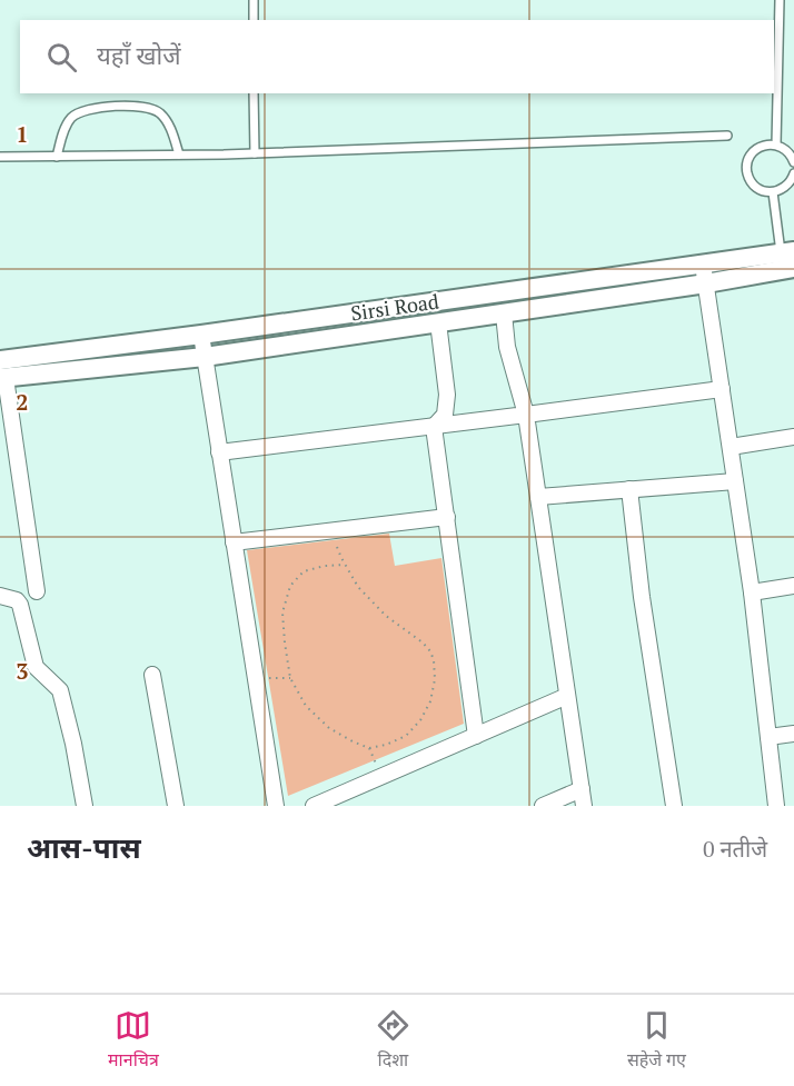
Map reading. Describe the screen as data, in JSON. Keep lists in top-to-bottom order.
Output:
{
  "streets": {
    "street": ["Sirsi Road"]
  },
  "page": {
    "search": "यहाँ खोजें",
    "heading": ["आस-पास", "0 नतीजे"],
    "nav": ["मानचित्र", "दिशा", "सहेजे गए"]
  },
  "grid": {
    "rows": ["1", "2", "3"]
  }
}
